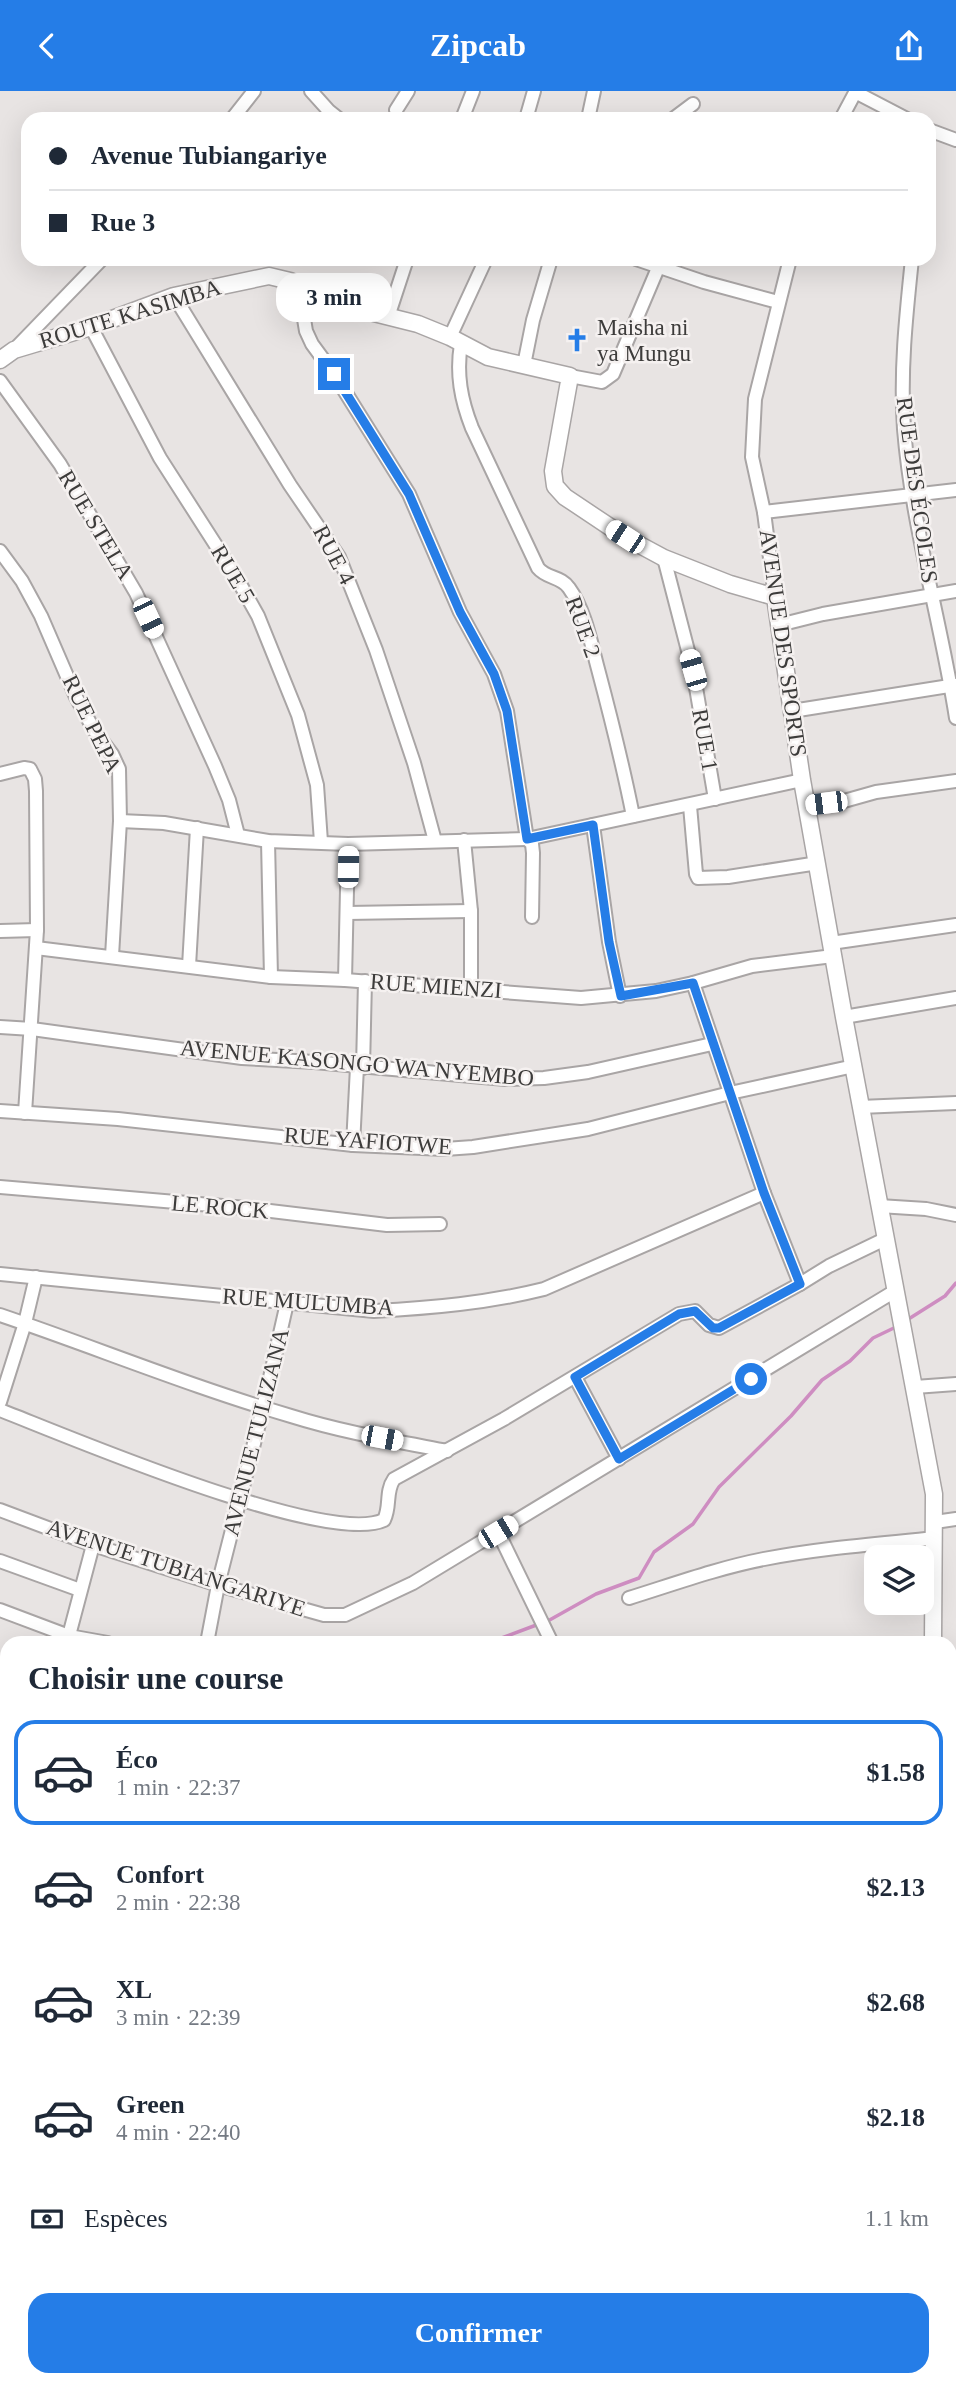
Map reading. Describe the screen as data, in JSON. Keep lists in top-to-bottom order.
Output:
{
  "streets": {
    "street": [
      "ROUTE KASIMBA",
      "RUE DES ÉCOLES",
      "RUE STELA",
      "RUE 4",
      "RUE 5",
      "RUE 2",
      "AVENUE DES SPORTS",
      "RUE PEPA",
      "RUE 1",
      "RUE MIENZI",
      "AVENUE KASONGO WA NYEMBO",
      "RUE YAFIOTWE",
      "LE ROCK",
      "RUE MULUMBA",
      "AVENUE TULIZANA",
      "AVENUE TUBIANGARIYE"
    ]
  },
  "crossings": [
    ["ROUTE KASIMBA", "RUE 4"],
    ["ROUTE KASIMBA", "RUE 5"],
    ["ROUTE KASIMBA", "RUE 2"],
    ["AVENUE DES SPORTS", "RUE MIENZI"],
    ["AVENUE DES SPORTS", "RUE YAFIOTWE"],
    ["AVENUE DES SPORTS", "AVENUE TUBIANGARIYE"],
    ["RUE PEPA", "RUE MIENZI"],
    ["RUE MULUMBA", "AVENUE TULIZANA"],
    ["AVENUE TULIZANA", "AVENUE TUBIANGARIYE"]
  ],
  "places": {
    "church": ["Maisha ni ya Mungu"]
  },
  "page": {
    "header": "Zipcab",
    "banner": ["Avenue Tubiangariye", "Rue 3"],
    "bubble": "3 min",
    "heading": "Choisir une course",
    "list": [
      {
        "name": "Éco",
        "note": "1 min · 22:37",
        "value": "$1.58"
      },
      {
        "name": "Confort",
        "note": "2 min · 22:38",
        "value": "$2.13"
      },
      {
        "name": "XL",
        "note": "3 min · 22:39",
        "value": "$2.68"
      },
      {
        "name": "Green",
        "note": "4 min · 22:40",
        "value": "$2.18"
      }
    ],
    "pay": ["Espèces", "1.1 km"],
    "buttons": "Confirmer"
  }
}
